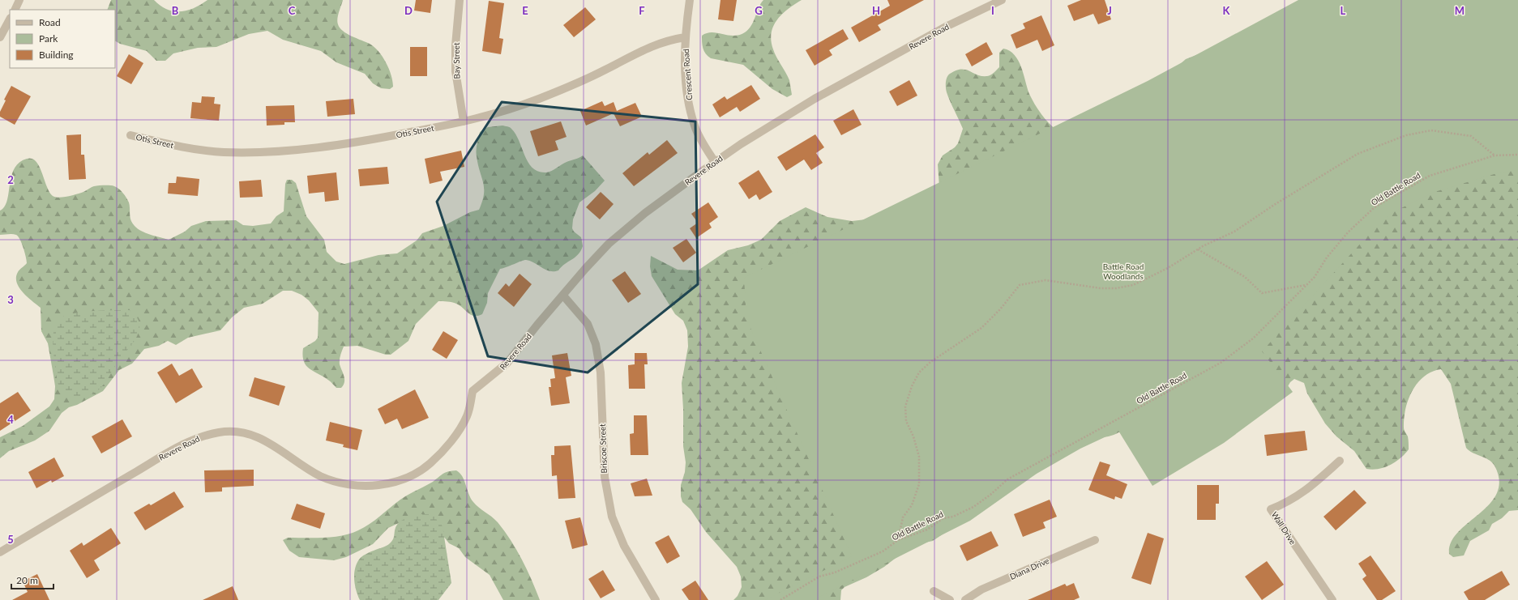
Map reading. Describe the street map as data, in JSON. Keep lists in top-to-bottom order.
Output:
{
  "streets": {
    "street": [
      "Revere Road",
      "Bay Street",
      "Crescent Road",
      "Otis Street",
      "Briscoe Street",
      "Wall Drive",
      "Diana Drive"
    ],
    "path": ["Old Battle Road"]
  },
  "crossings": [
    ["Revere Road", "Crescent Road"],
    ["Revere Road", "Briscoe Street"],
    ["Bay Street", "Otis Street"],
    ["Crescent Road", "Otis Street"]
  ],
  "parks": ["Battle Road Woodlands"],
  "legend": ["Road", "Park", "Building"],
  "scale_bar": "20 m",
  "grid": {
    "columns": [
      "B",
      "C",
      "D",
      "E",
      "F",
      "G",
      "H",
      "I",
      "J",
      "K",
      "L",
      "M"
    ],
    "rows": [
      "2",
      "3",
      "4",
      "5"
    ]
  }
}
